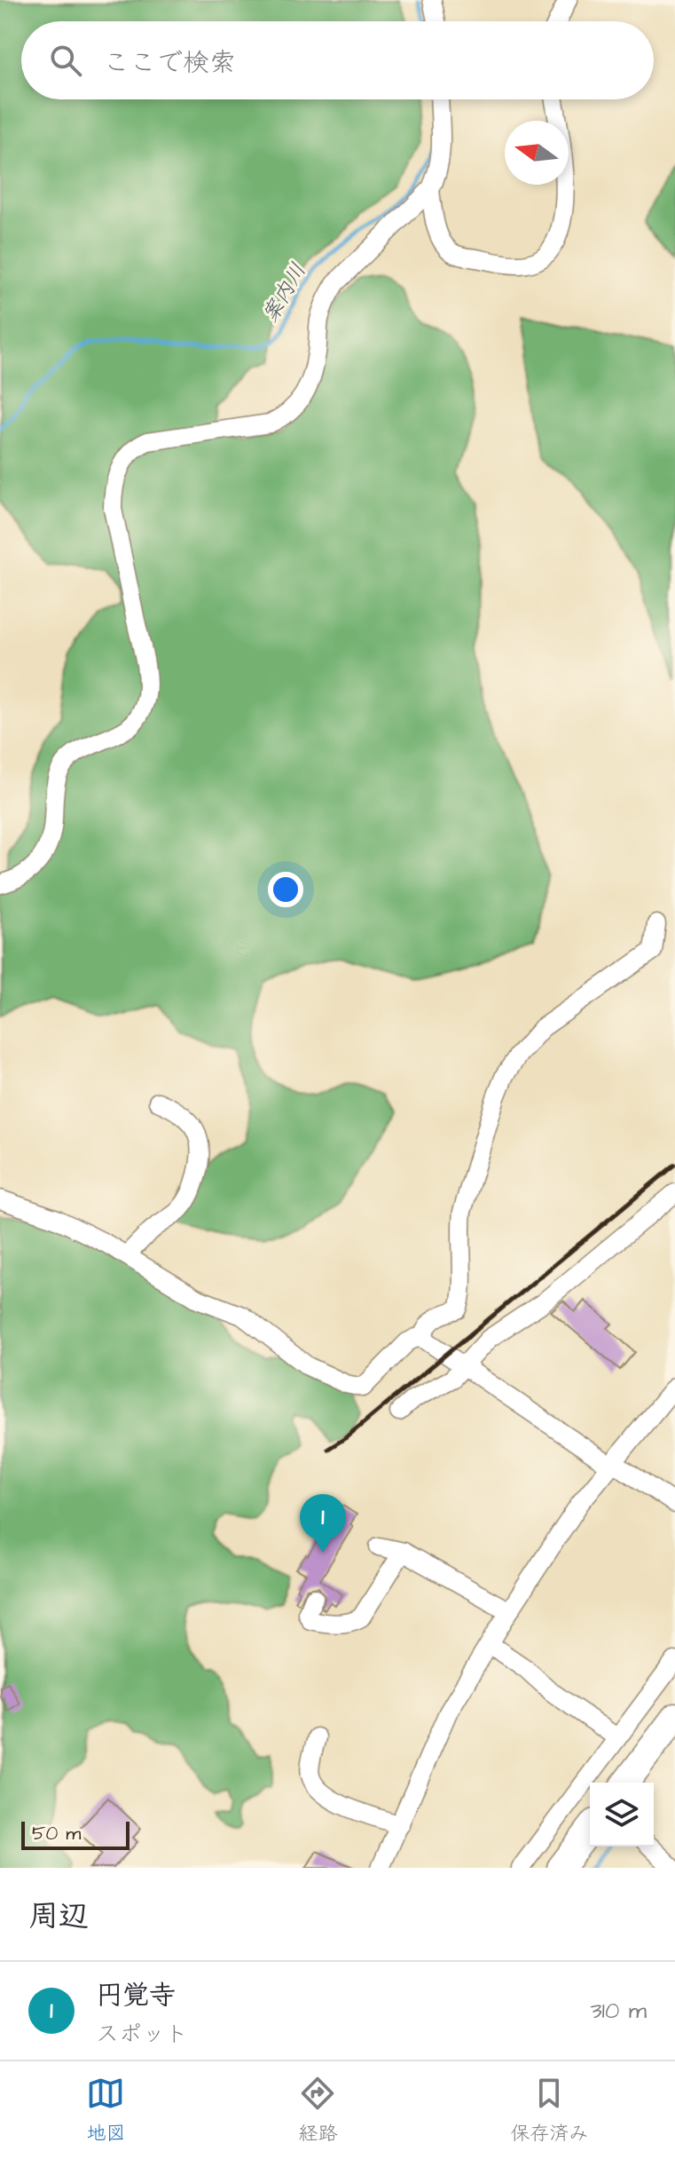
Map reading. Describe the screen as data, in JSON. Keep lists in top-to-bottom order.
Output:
{
  "water": ["案内川"],
  "scale_bar": "50 m",
  "north": "left",
  "page": {
    "search": "ここで検索",
    "pins": "1",
    "scale": "50 m",
    "heading": "周辺",
    "list": [
      {
        "mark": "1",
        "name": "円覚寺",
        "note": "スポット",
        "value": "310 m"
      }
    ],
    "nav": ["地図", "経路", "保存済み"]
  }
}
